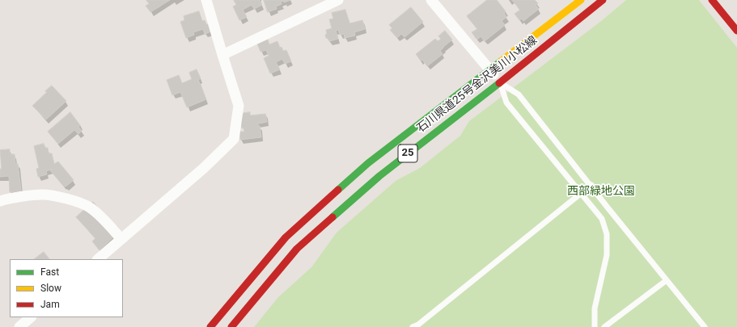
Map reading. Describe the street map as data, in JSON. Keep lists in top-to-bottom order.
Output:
{
  "streets": {
    "main road": ["石川県道25号金沢美川小松線", "25"]
  },
  "parks": ["西部緑地公園"],
  "legend": ["Fast", "Slow", "Jam"]
}
